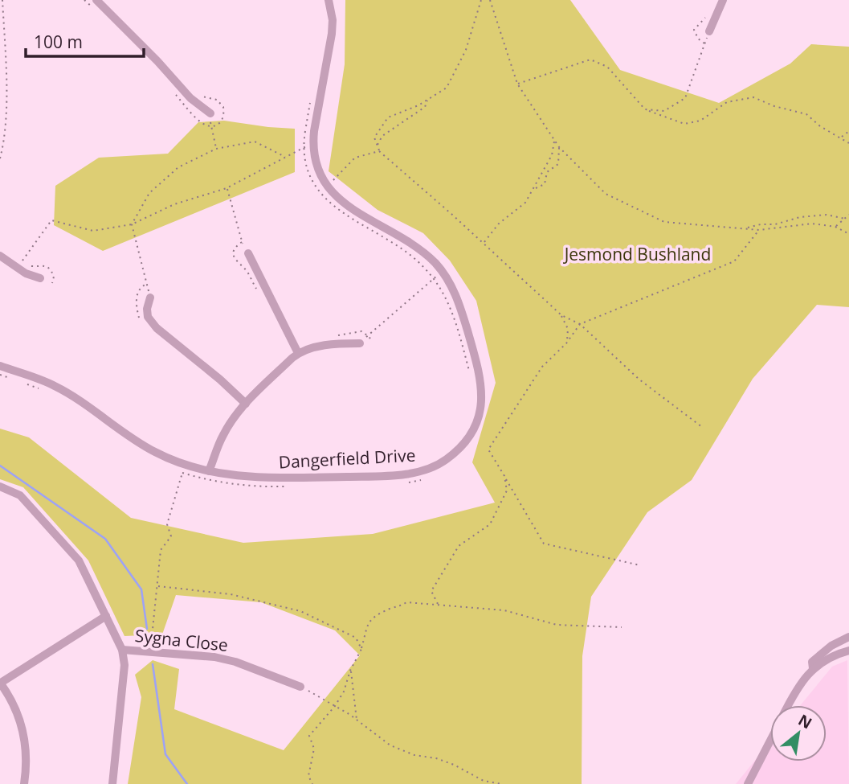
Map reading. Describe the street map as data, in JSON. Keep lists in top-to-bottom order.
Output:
{
  "streets": {
    "street": ["Dangerfield Drive", "Sygna Close"]
  },
  "parks": ["Jesmond Bushland"],
  "scale_bar": "100 m",
  "north": "top right"
}
